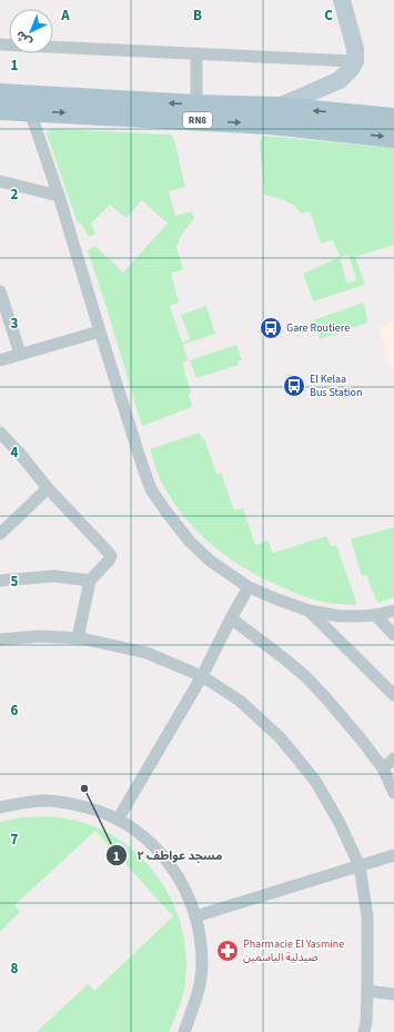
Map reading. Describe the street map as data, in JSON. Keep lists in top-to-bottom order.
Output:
{
  "streets": {
    "main road": ["RN8"]
  },
  "places": {
    "bus stop": ["Gare Routiere", "El Kelaa Bus Station"],
    "other": ["مسجد عواطف ٢"],
    "pharmacy": ["Pharmacie El Yasmine صيدلية الياسمين"]
  },
  "north": "bottom left",
  "grid": {
    "columns": ["A", "B", "C"],
    "rows": [
      "1",
      "2",
      "3",
      "4",
      "5",
      "6",
      "7",
      "8"
    ]
  }
}
